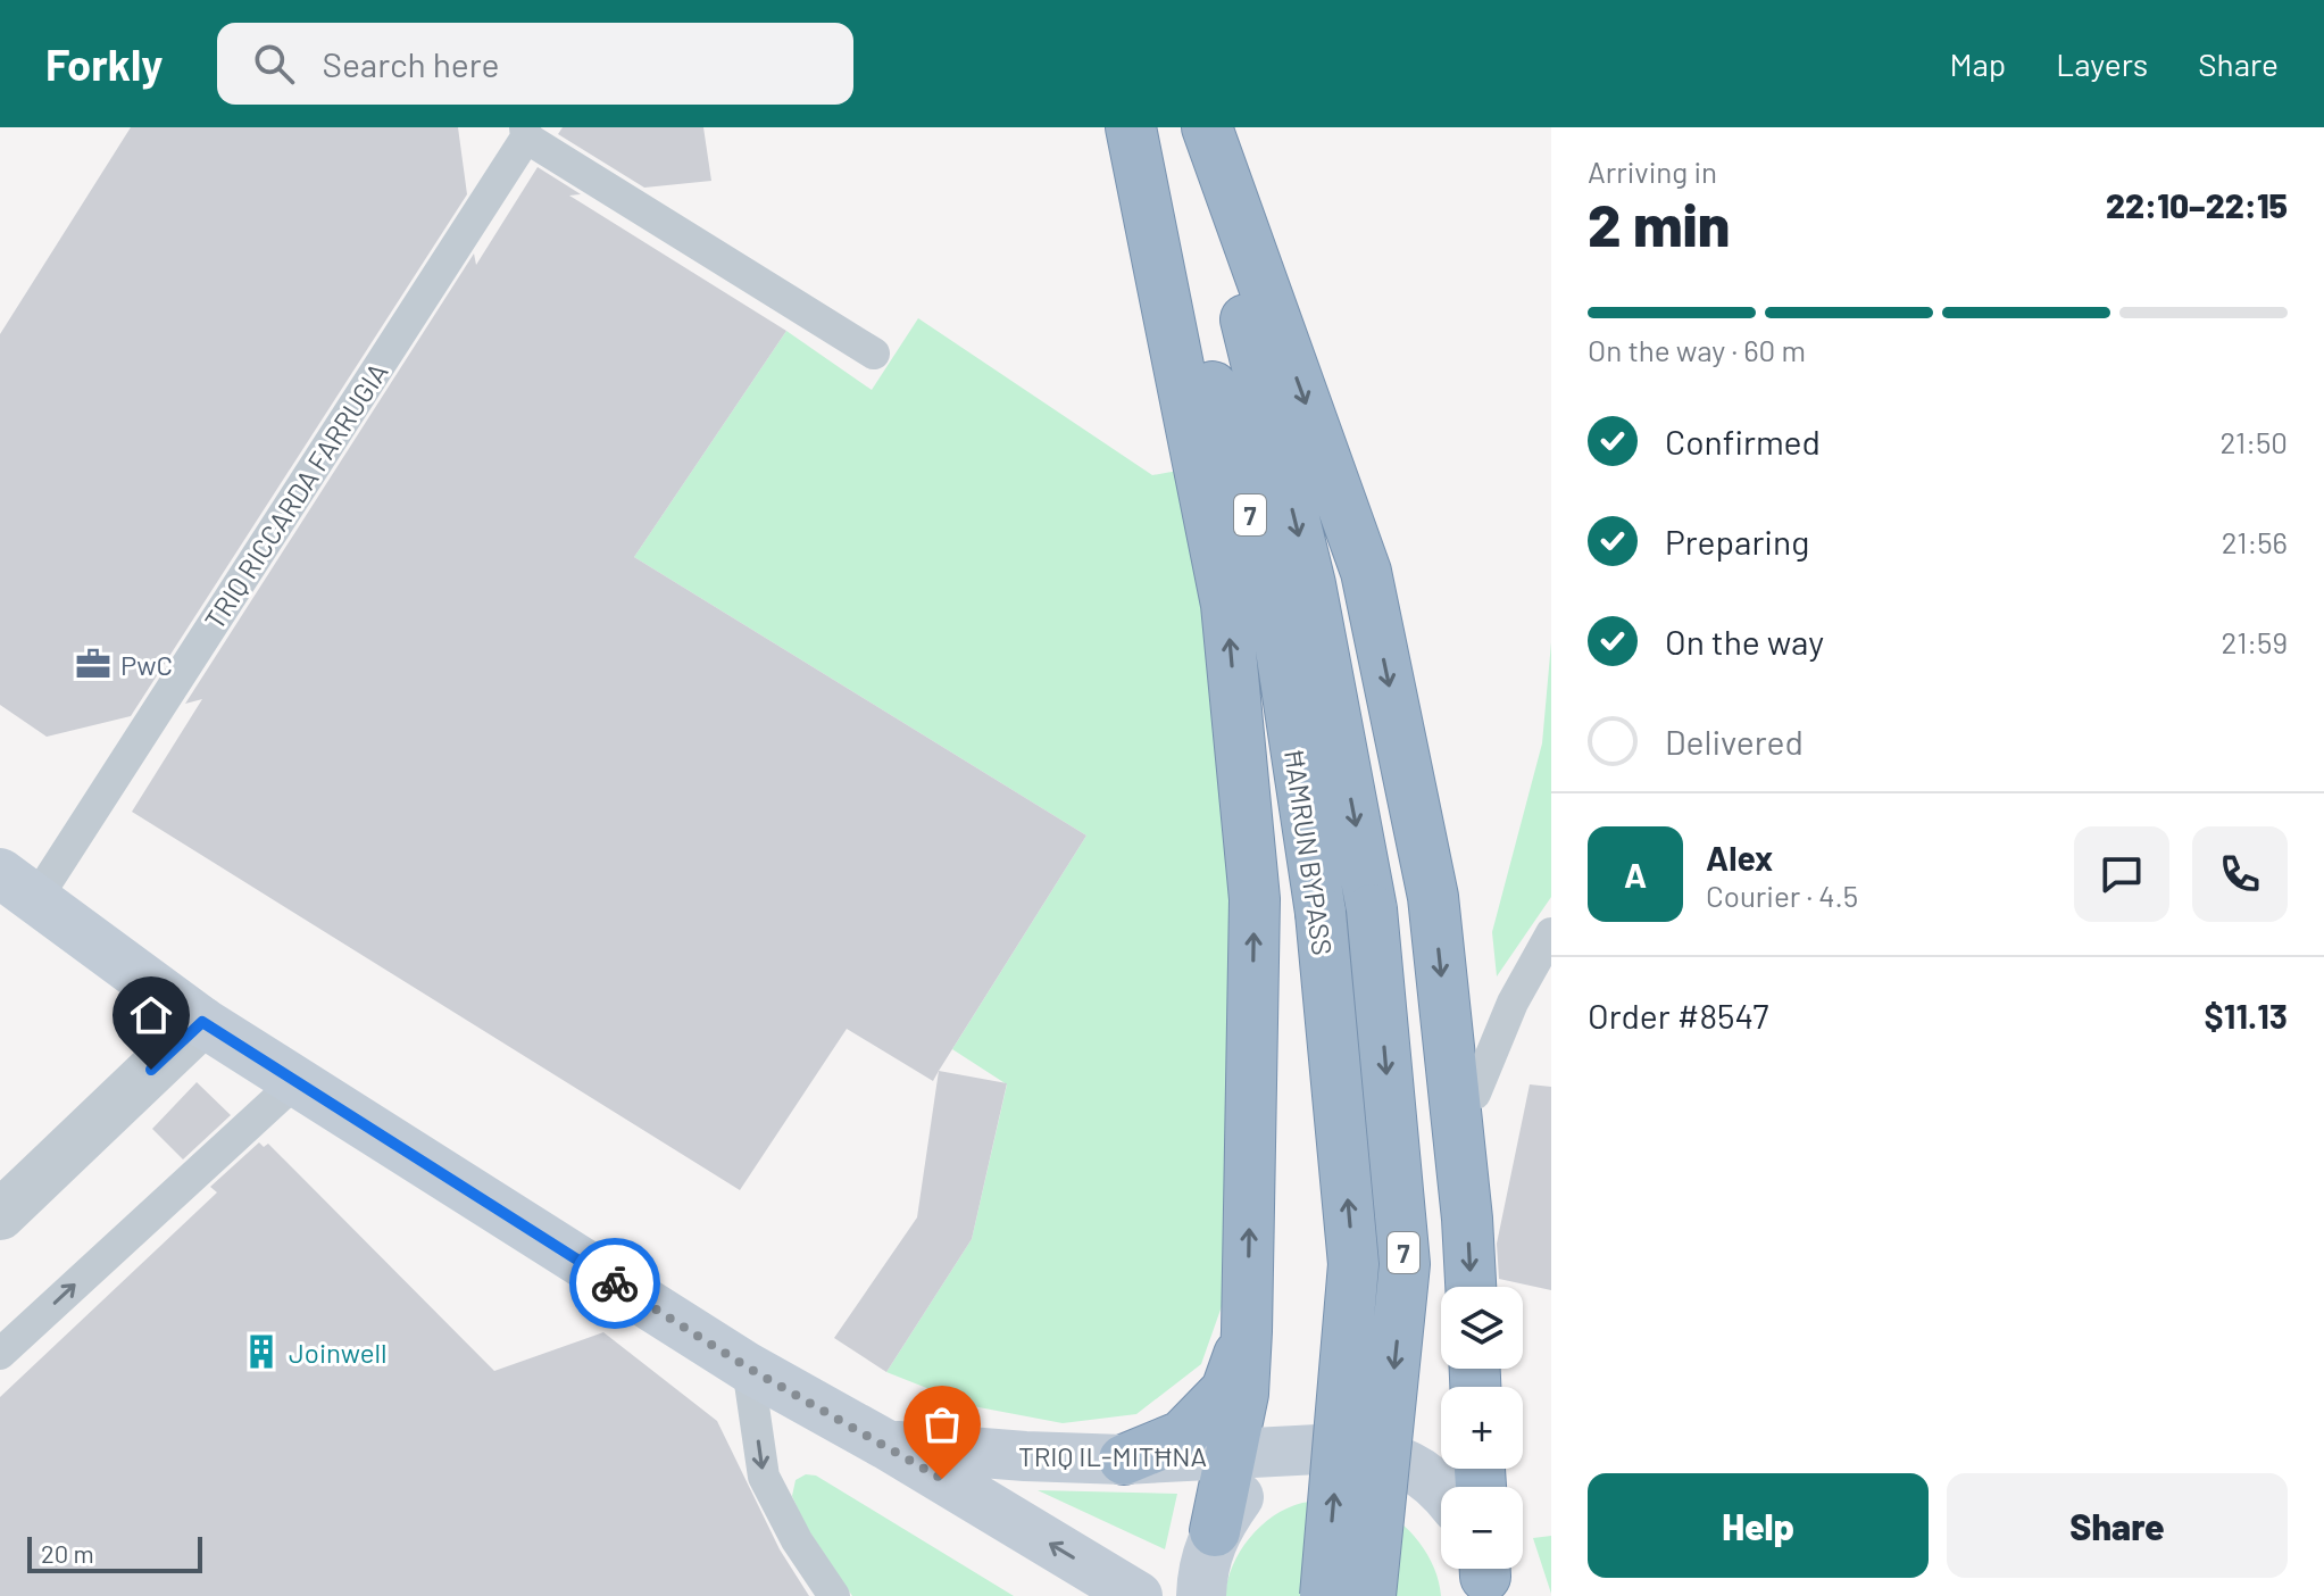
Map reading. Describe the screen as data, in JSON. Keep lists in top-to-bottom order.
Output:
{
  "streets": {
    "highway": ["7", "ĦAMRUN BYPASS"],
    "main road": ["TRIQ IL-MITĦNA"],
    "lane": ["TRIQ RICCARDA FARRUGIA"]
  },
  "crossings": [
    ["TRIQ RICCARDA FARRUGIA", "TRIQ IL-MITĦNA"]
  ],
  "places": {
    "office": ["PwC"],
    "building": ["Joinwell"]
  },
  "scale_bar": "20 m",
  "page": {
    "header": "Forkly",
    "search": "Search here",
    "nav": ["Map", "Layers", "Share"],
    "heading": ["2 min", "Arriving in", "22:10–22:15"],
    "panel": [
      "Alex",
      "Courier · 4.5",
      "Order #8547",
      "$11.13"
    ],
    "bar": "On the way · 60 m",
    "list": [
      ["Confirmed", "21:50"],
      ["Preparing", "21:56"],
      ["On the way", "21:59"],
      "Delivered"
    ],
    "round": "A",
    "map_buttons": ["+", "−"],
    "buttons": ["Help", "Share"],
    "scale": "20 m"
  }
}
